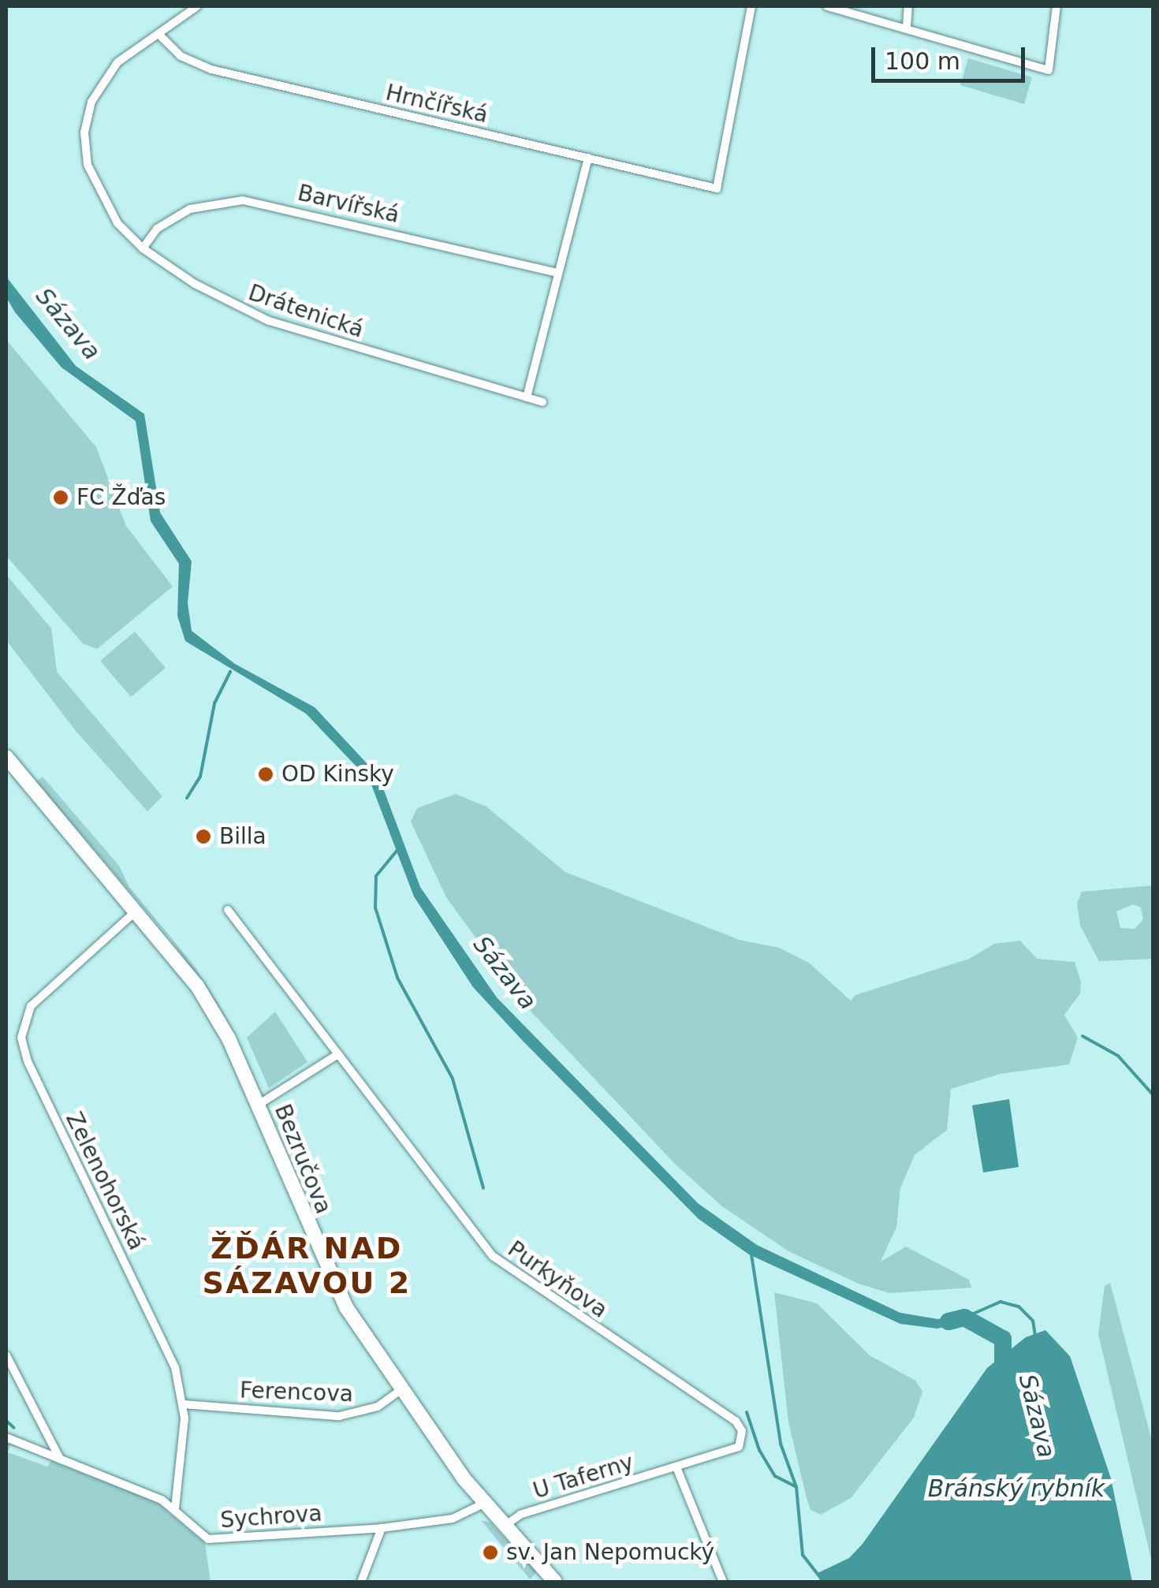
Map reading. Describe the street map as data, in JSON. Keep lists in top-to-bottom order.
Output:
{
  "streets": {
    "main road": ["Bezručova"],
    "street": [
      "Hrnčířská",
      "Barvířská",
      "Drátenická",
      "Zelenohorská",
      "Purkyňova",
      "Ferencova",
      "U Taferny",
      "Sychrova"
    ]
  },
  "crossings": [
    ["Hrnčířská", "Drátenická"],
    ["Barvířská", "Drátenická"],
    ["Bezručova", "Zelenohorská"],
    ["Bezručova", "Ferencova"],
    ["Bezručova", "U Taferny"],
    ["Bezručova", "Sychrova"],
    ["Zelenohorská", "Ferencova"],
    ["Zelenohorská", "Sychrova"],
    ["Purkyňova", "U Taferny"]
  ],
  "districts": ["ŽĎÁR NAD SÁZAVOU 2"],
  "water": ["Sázava", "Bránský rybník"],
  "places": [
    "FC Žďas",
    "OD Kinsky",
    "Billa",
    "sv. Jan Nepomucký"
  ],
  "scale_bar": "100 m"
}
